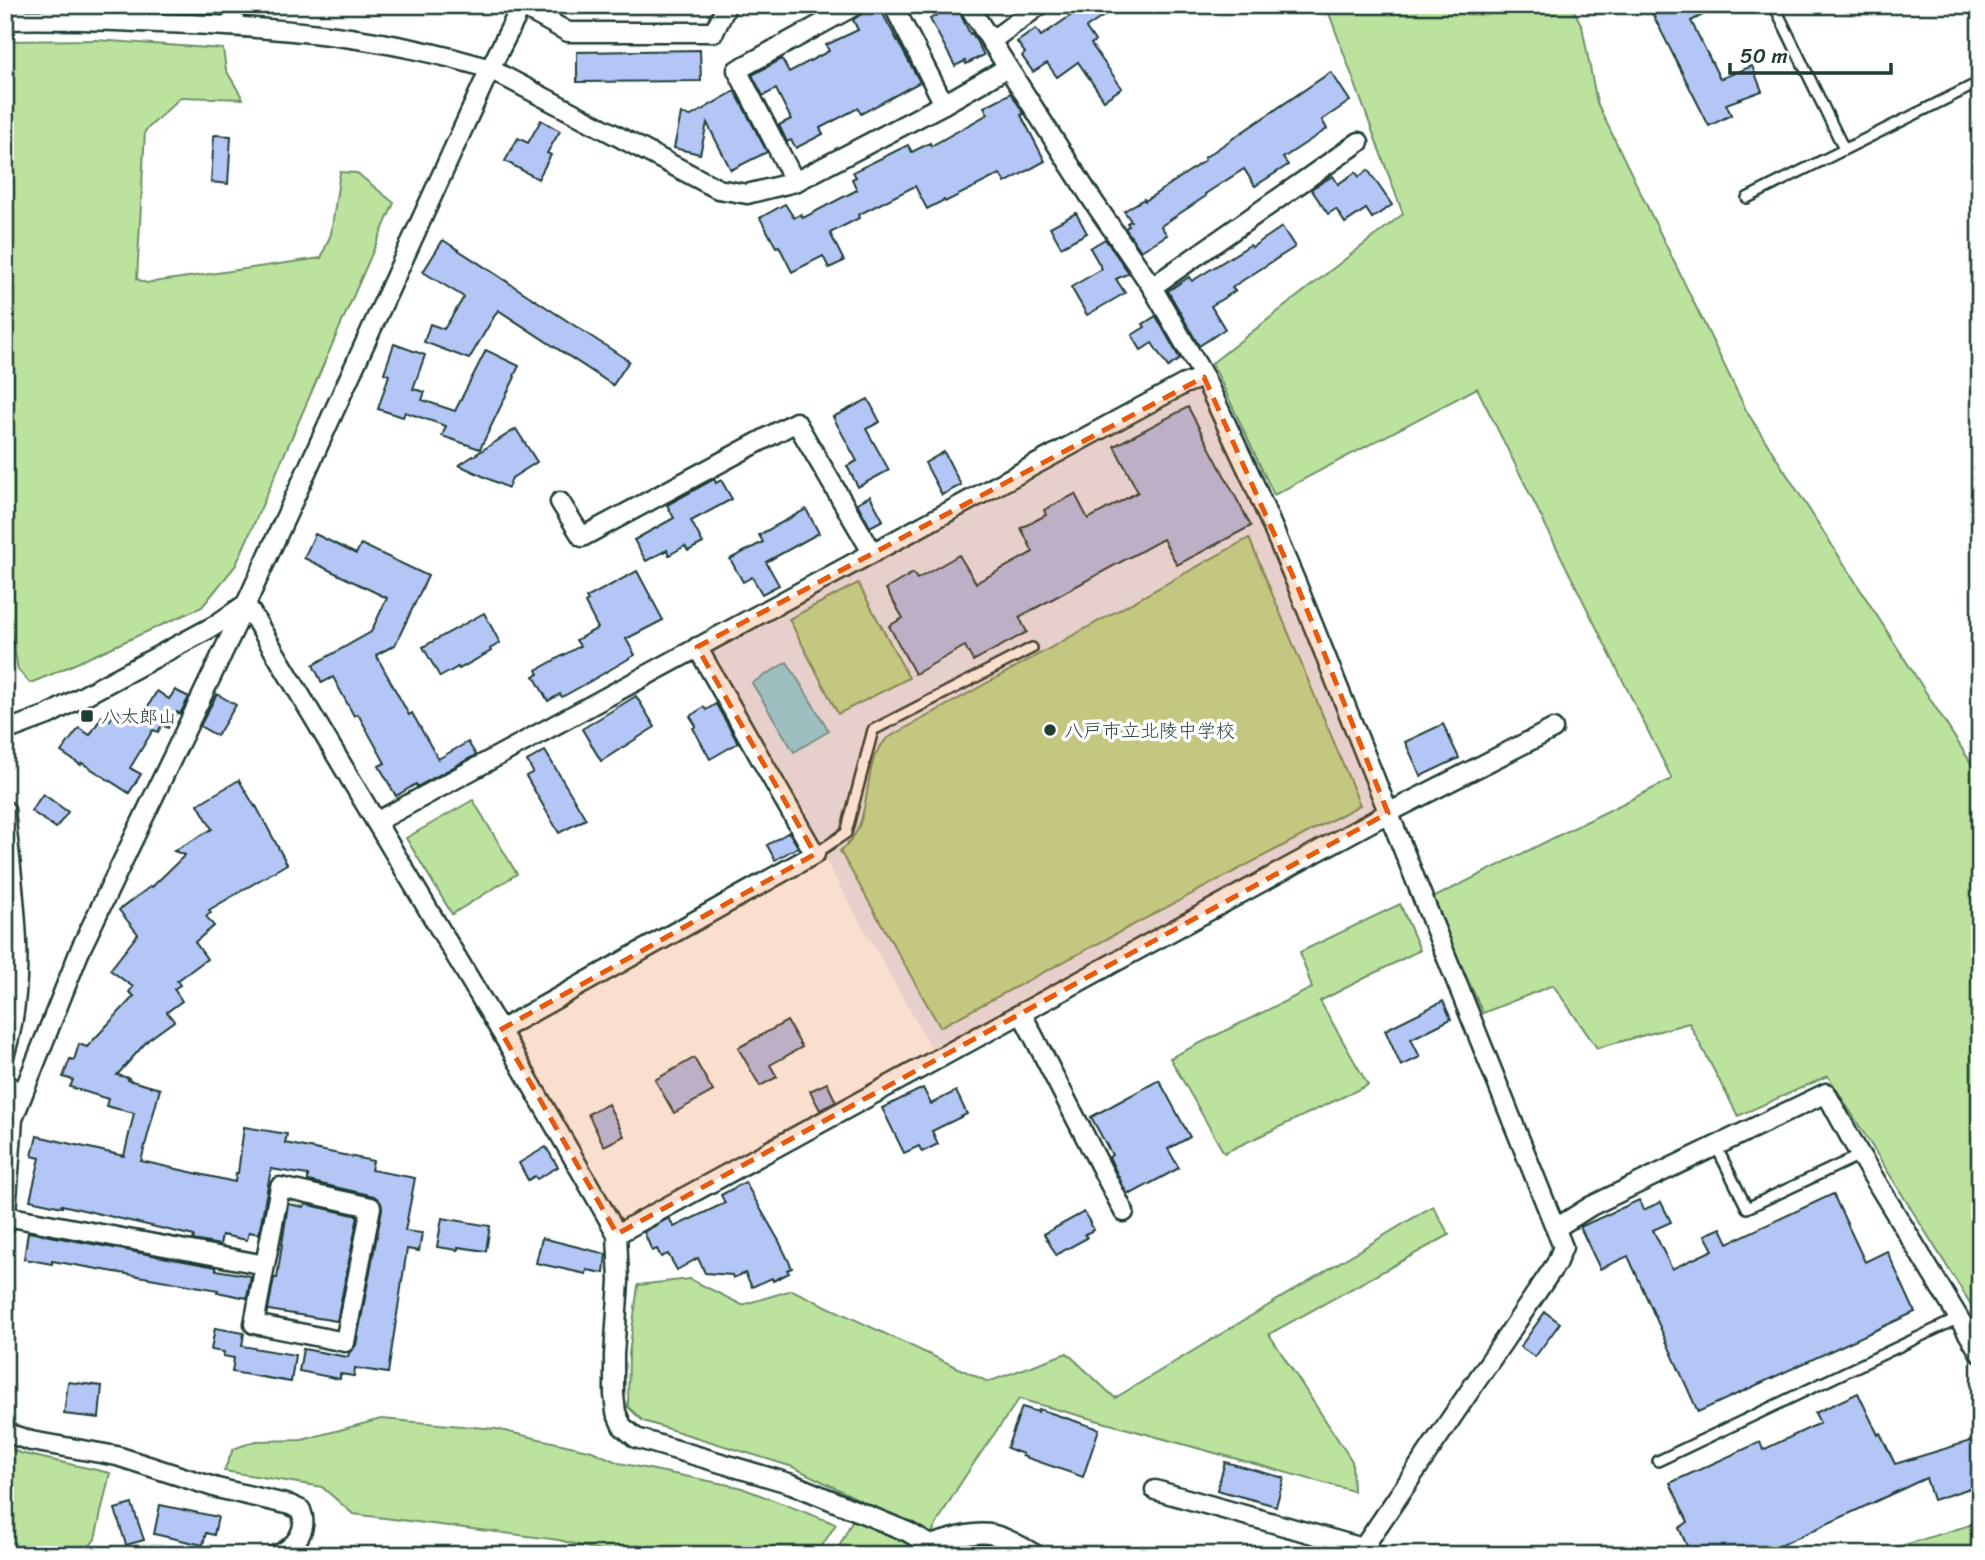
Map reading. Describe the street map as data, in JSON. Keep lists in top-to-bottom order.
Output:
{
  "places": {
    "transit": ["八太郎山"],
    "other": ["八戸市立北陵中学校"]
  },
  "scale_bar": "50 m"
}
